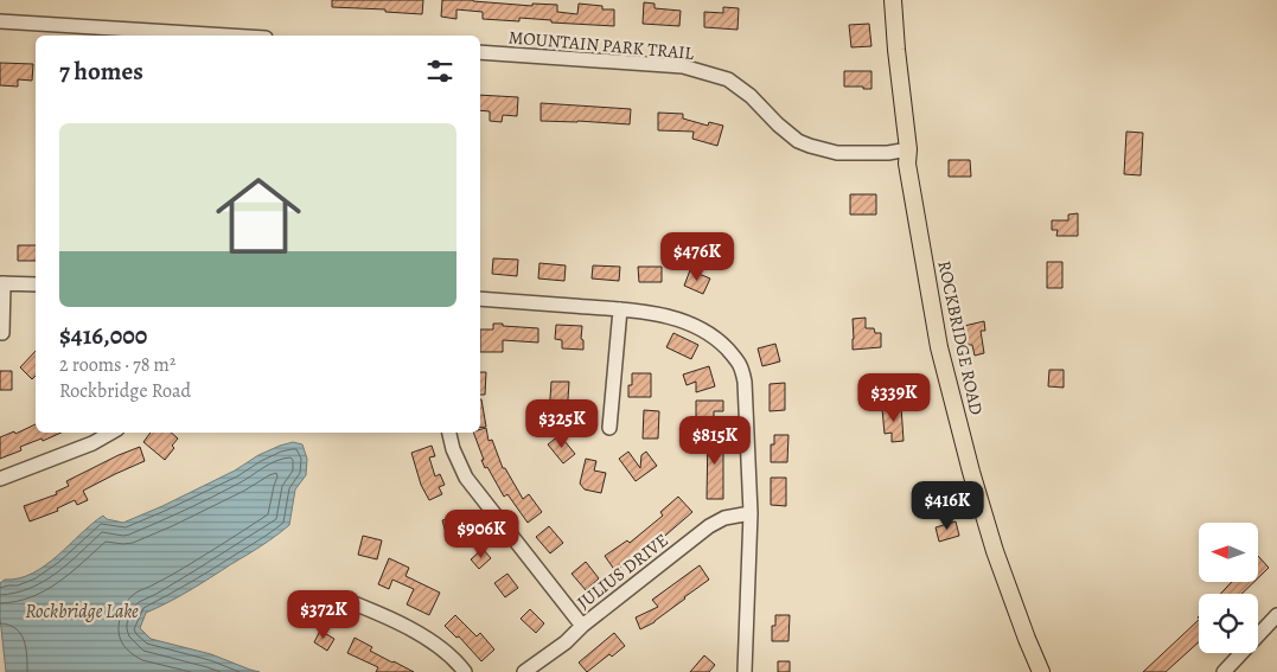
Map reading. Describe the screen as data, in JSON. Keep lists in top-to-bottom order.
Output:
{
  "streets": {
    "main road": ["ROCKBRIDGE ROAD"],
    "street": ["MOUNTAIN PARK TRAIL", "JULIUS DRIVE"]
  },
  "crossings": [
    ["MOUNTAIN PARK TRAIL", "ROCKBRIDGE ROAD"]
  ],
  "water": ["Rockbridge Lake"],
  "north": "left",
  "page": {
    "heading": "7 homes",
    "list": [
      {
        "name": "$416,000",
        "note": "2 rooms · 78 m² · Rockbridge Road"
      }
    ],
    "price": [
      "$476K",
      "$339K",
      "$325K",
      "$815K",
      "$416K",
      "$906K",
      "$372K"
    ]
  }
}
